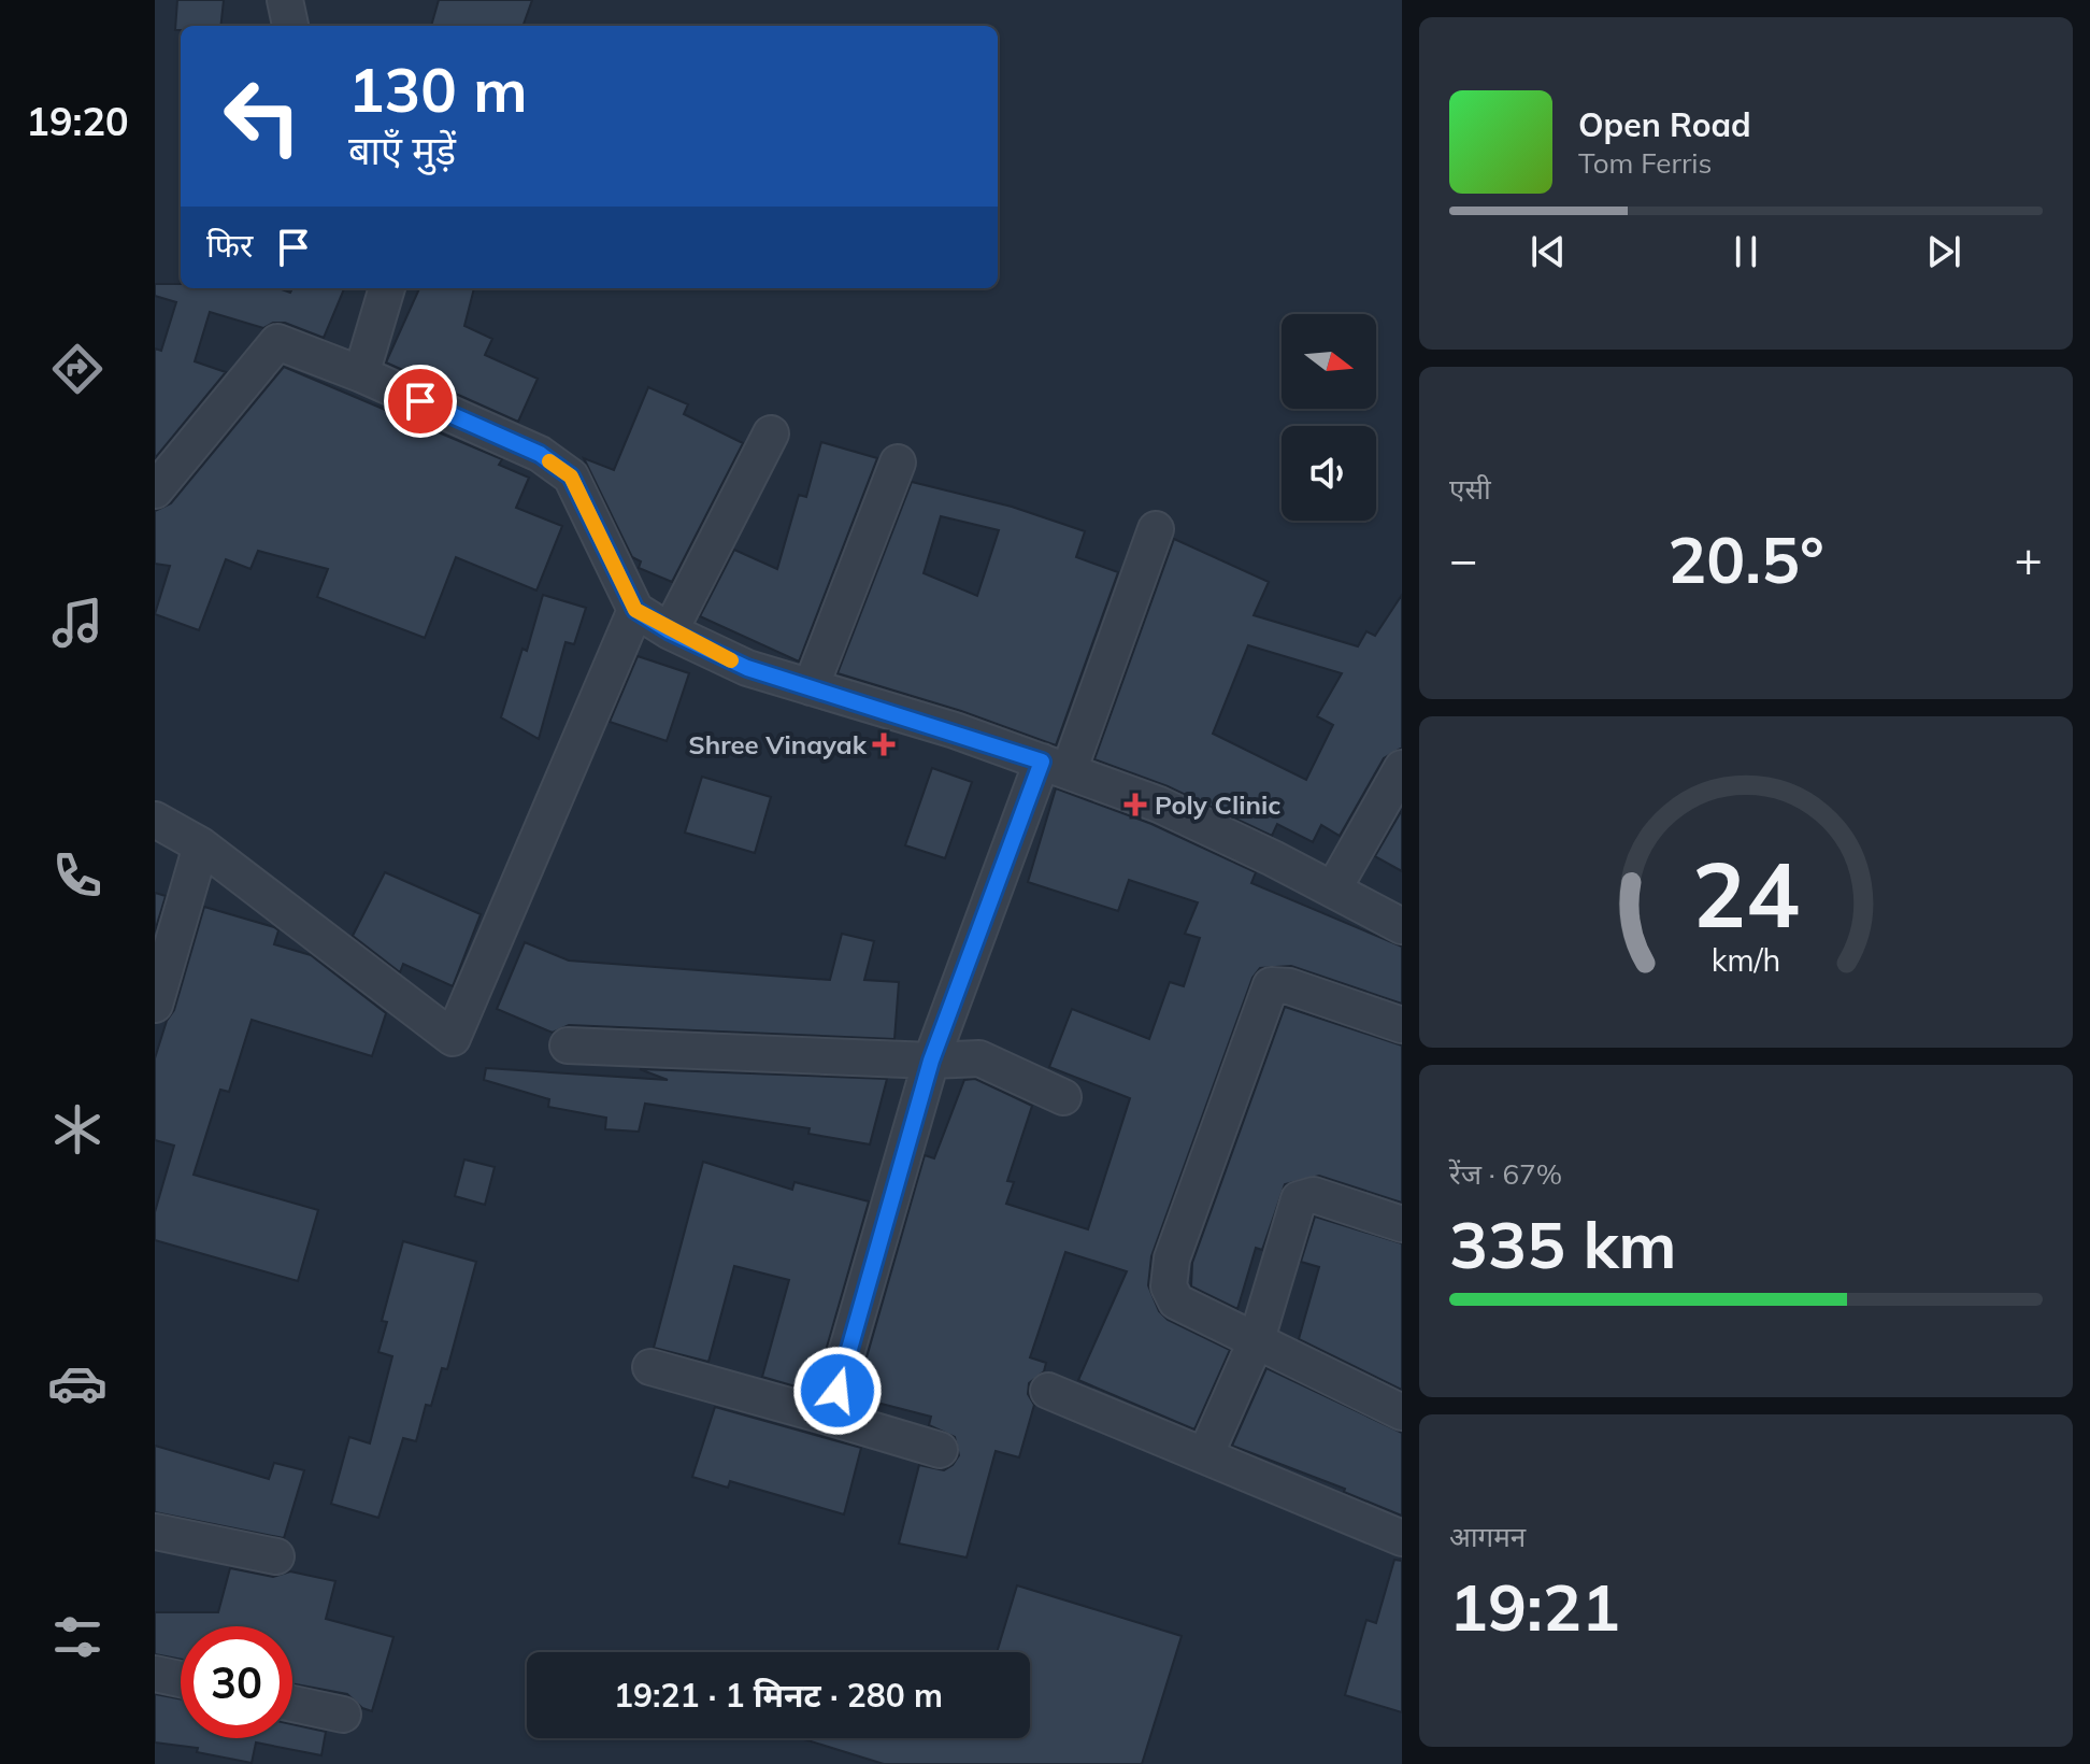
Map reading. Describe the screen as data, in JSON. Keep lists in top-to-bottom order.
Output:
{
  "places": {
    "health": ["Shree Vinayak", "Poly Clinic"]
  },
  "north": "right",
  "page": {
    "tabs": "19:20",
    "turn": ["130 m", "बाएँ मुड़ें"],
    "song": ["Open Road", "Tom Ferris"],
    "then": "फिर",
    "tile": [
      "एसी",
      ["रेंज · 67%", "335 km"],
      ["आगमन", "19:21"]
    ],
    "heat": ["−", "20.5°", "+"],
    "limit": "30",
    "trip": "19:21 · 1 मिनट · 280 m",
    "gauge": ["24", "km/h"]
  }
}
